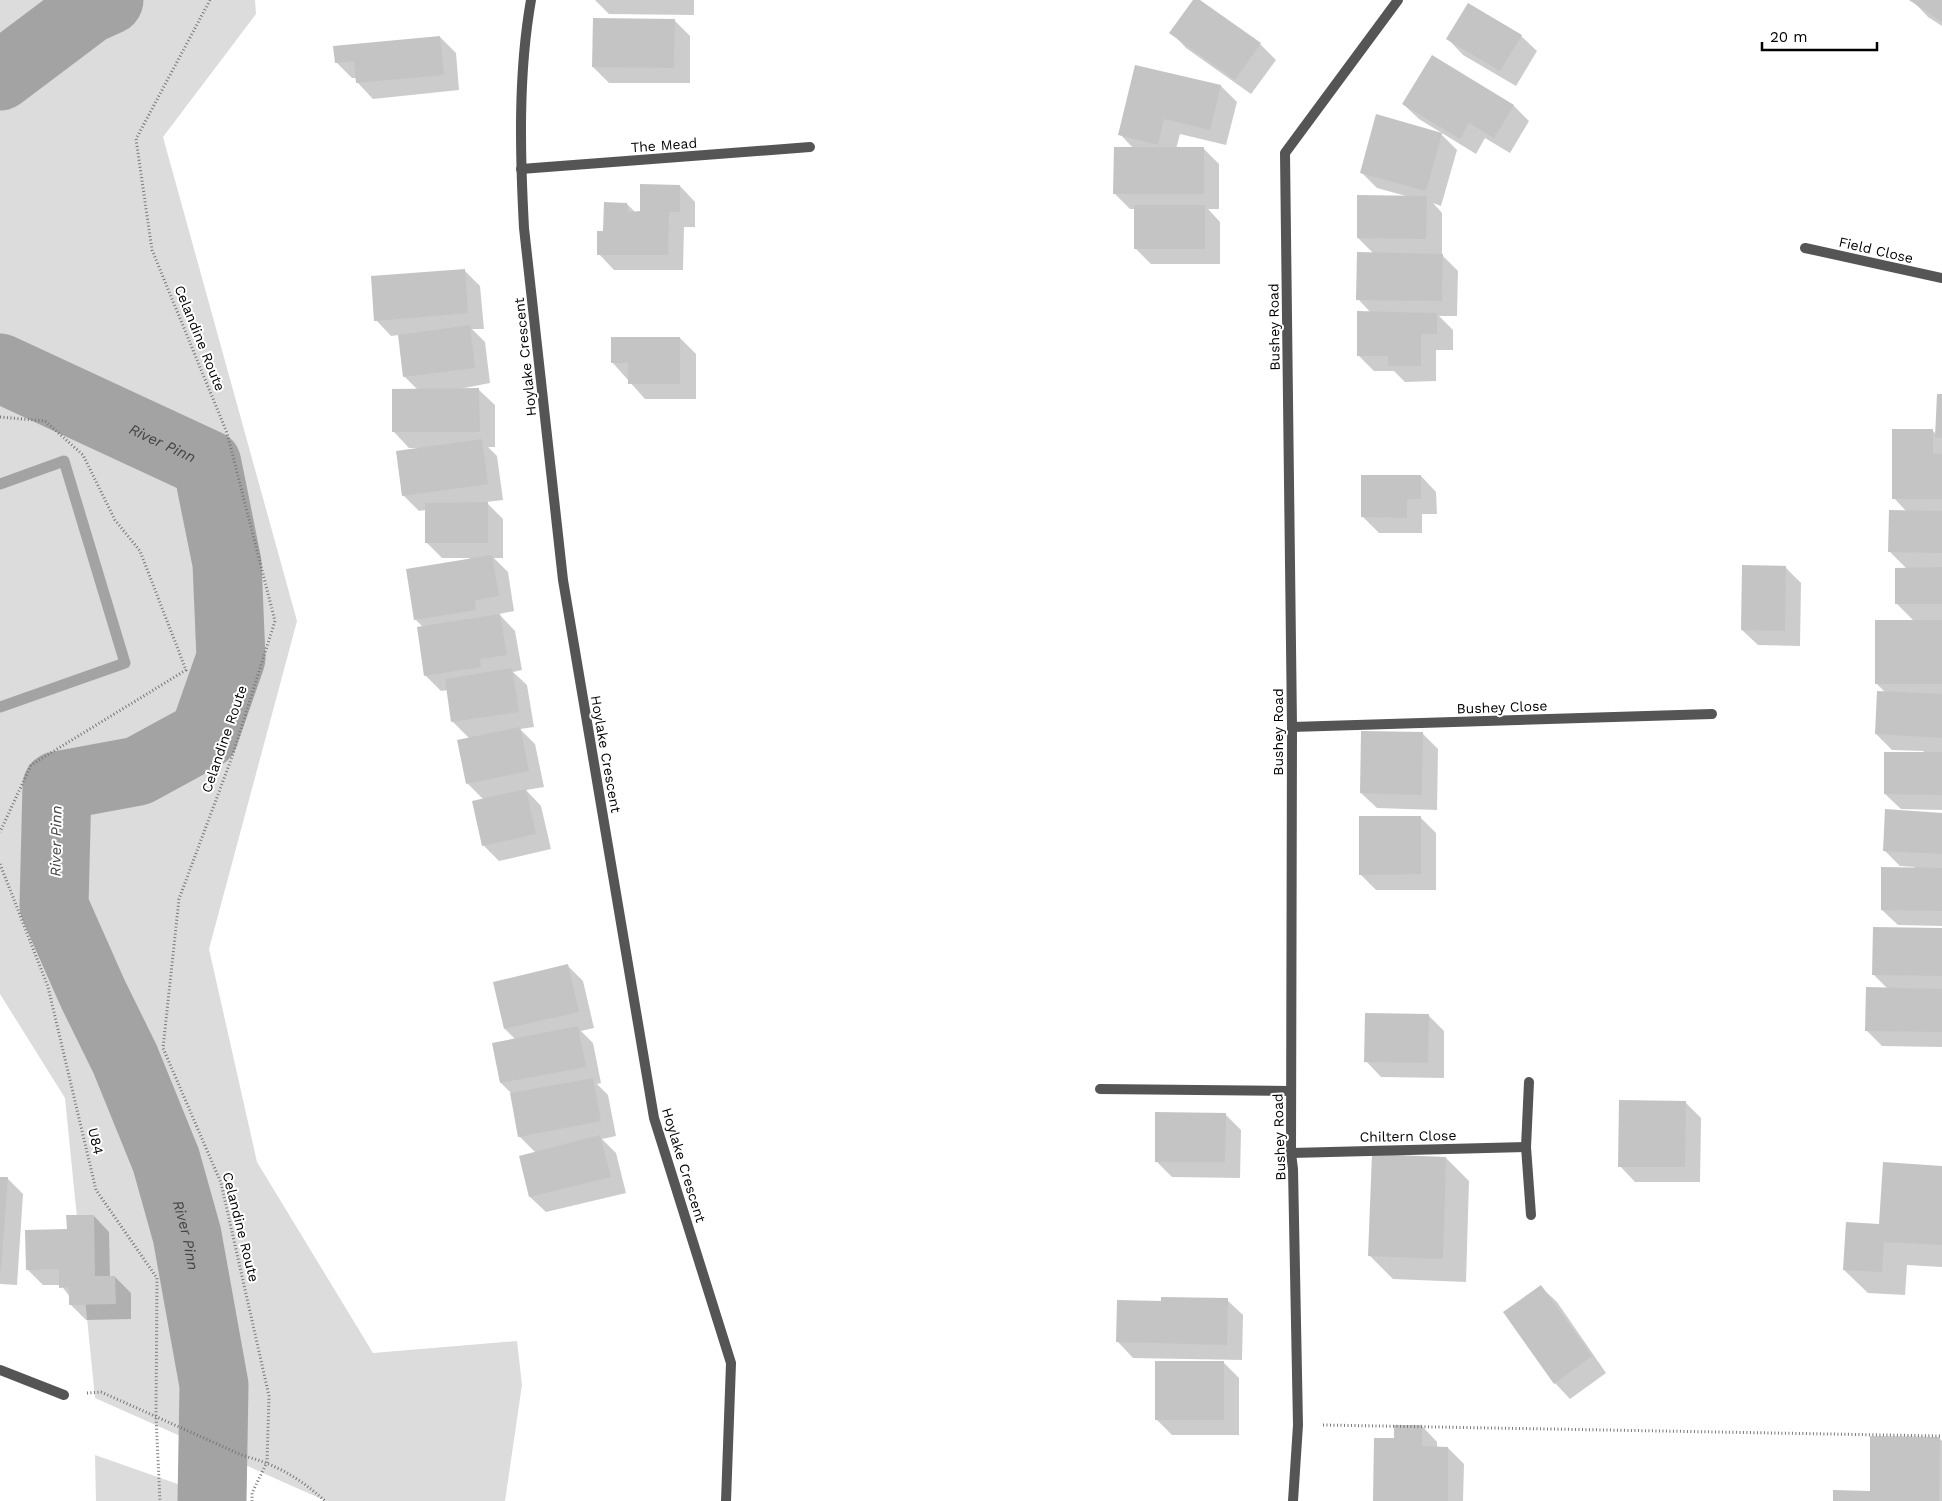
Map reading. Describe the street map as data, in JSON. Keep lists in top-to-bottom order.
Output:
{
  "streets": {
    "street": [
      "The Mead",
      "Field Close",
      "Bushey Road",
      "Hoylake Crescent",
      "Bushey Close",
      "Chiltern Close"
    ],
    "path": ["Celandine Route", "U84"]
  },
  "crossings": [
    ["The Mead", "Hoylake Crescent"],
    ["Bushey Road", "Bushey Close"],
    ["Bushey Road", "Chiltern Close"]
  ],
  "water": ["River Pinn"],
  "scale_bar": "20 m"
}
